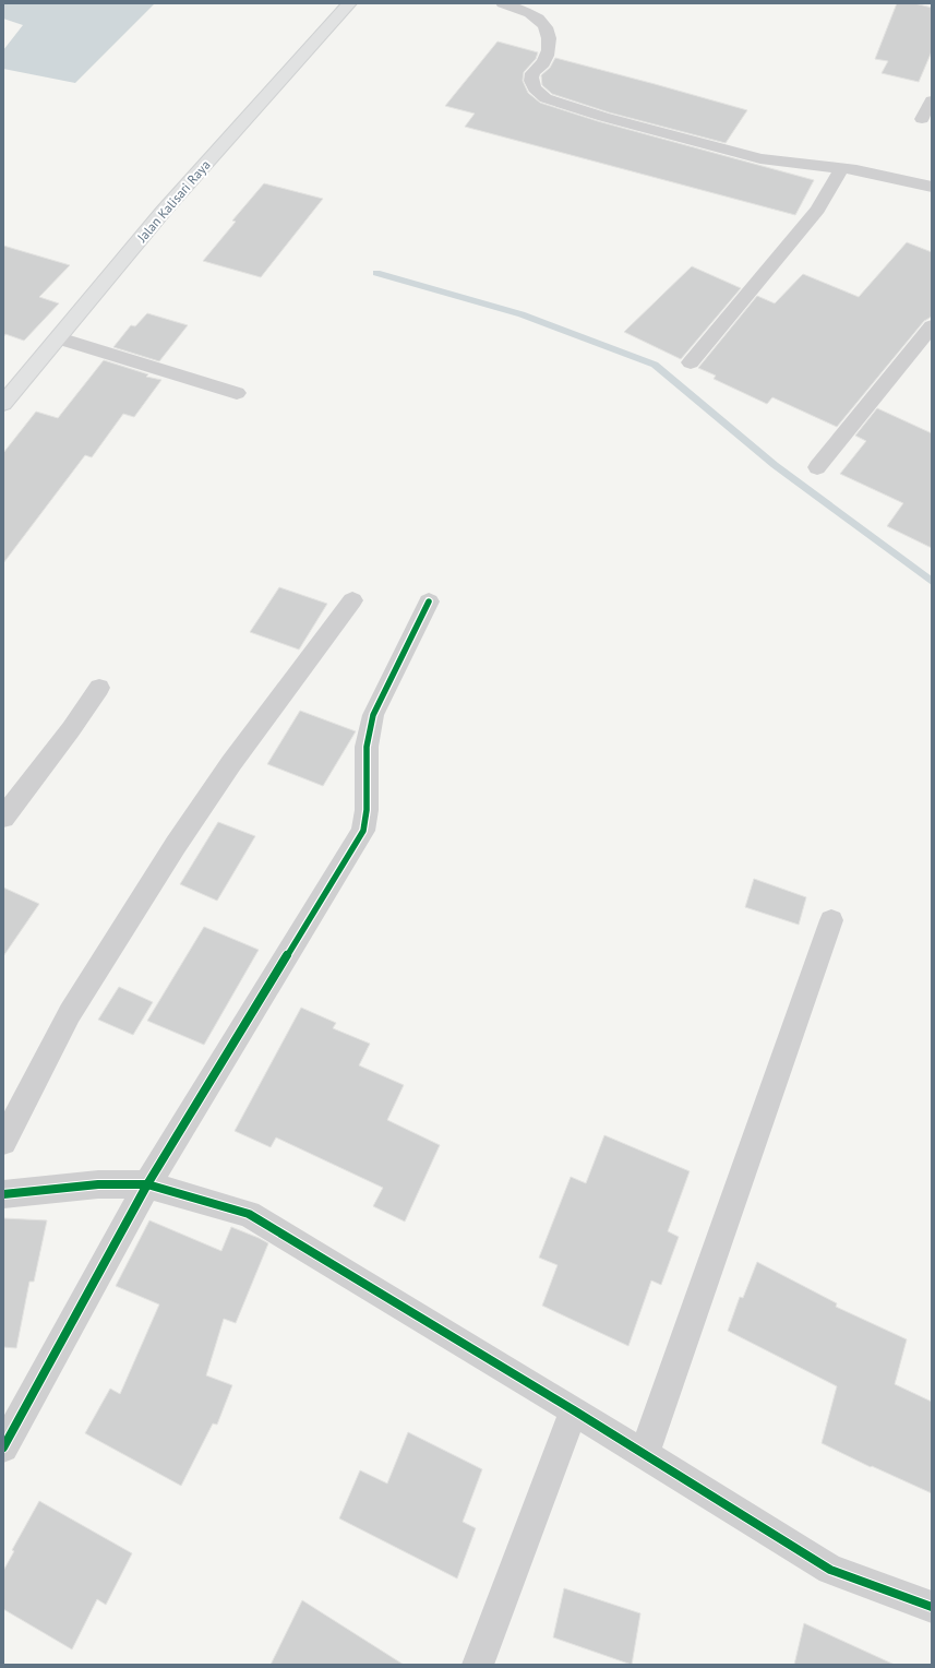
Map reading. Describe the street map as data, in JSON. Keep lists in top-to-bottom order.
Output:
{
  "streets": {
    "street": ["Jalan Kalisari Raya"]
  }
}
